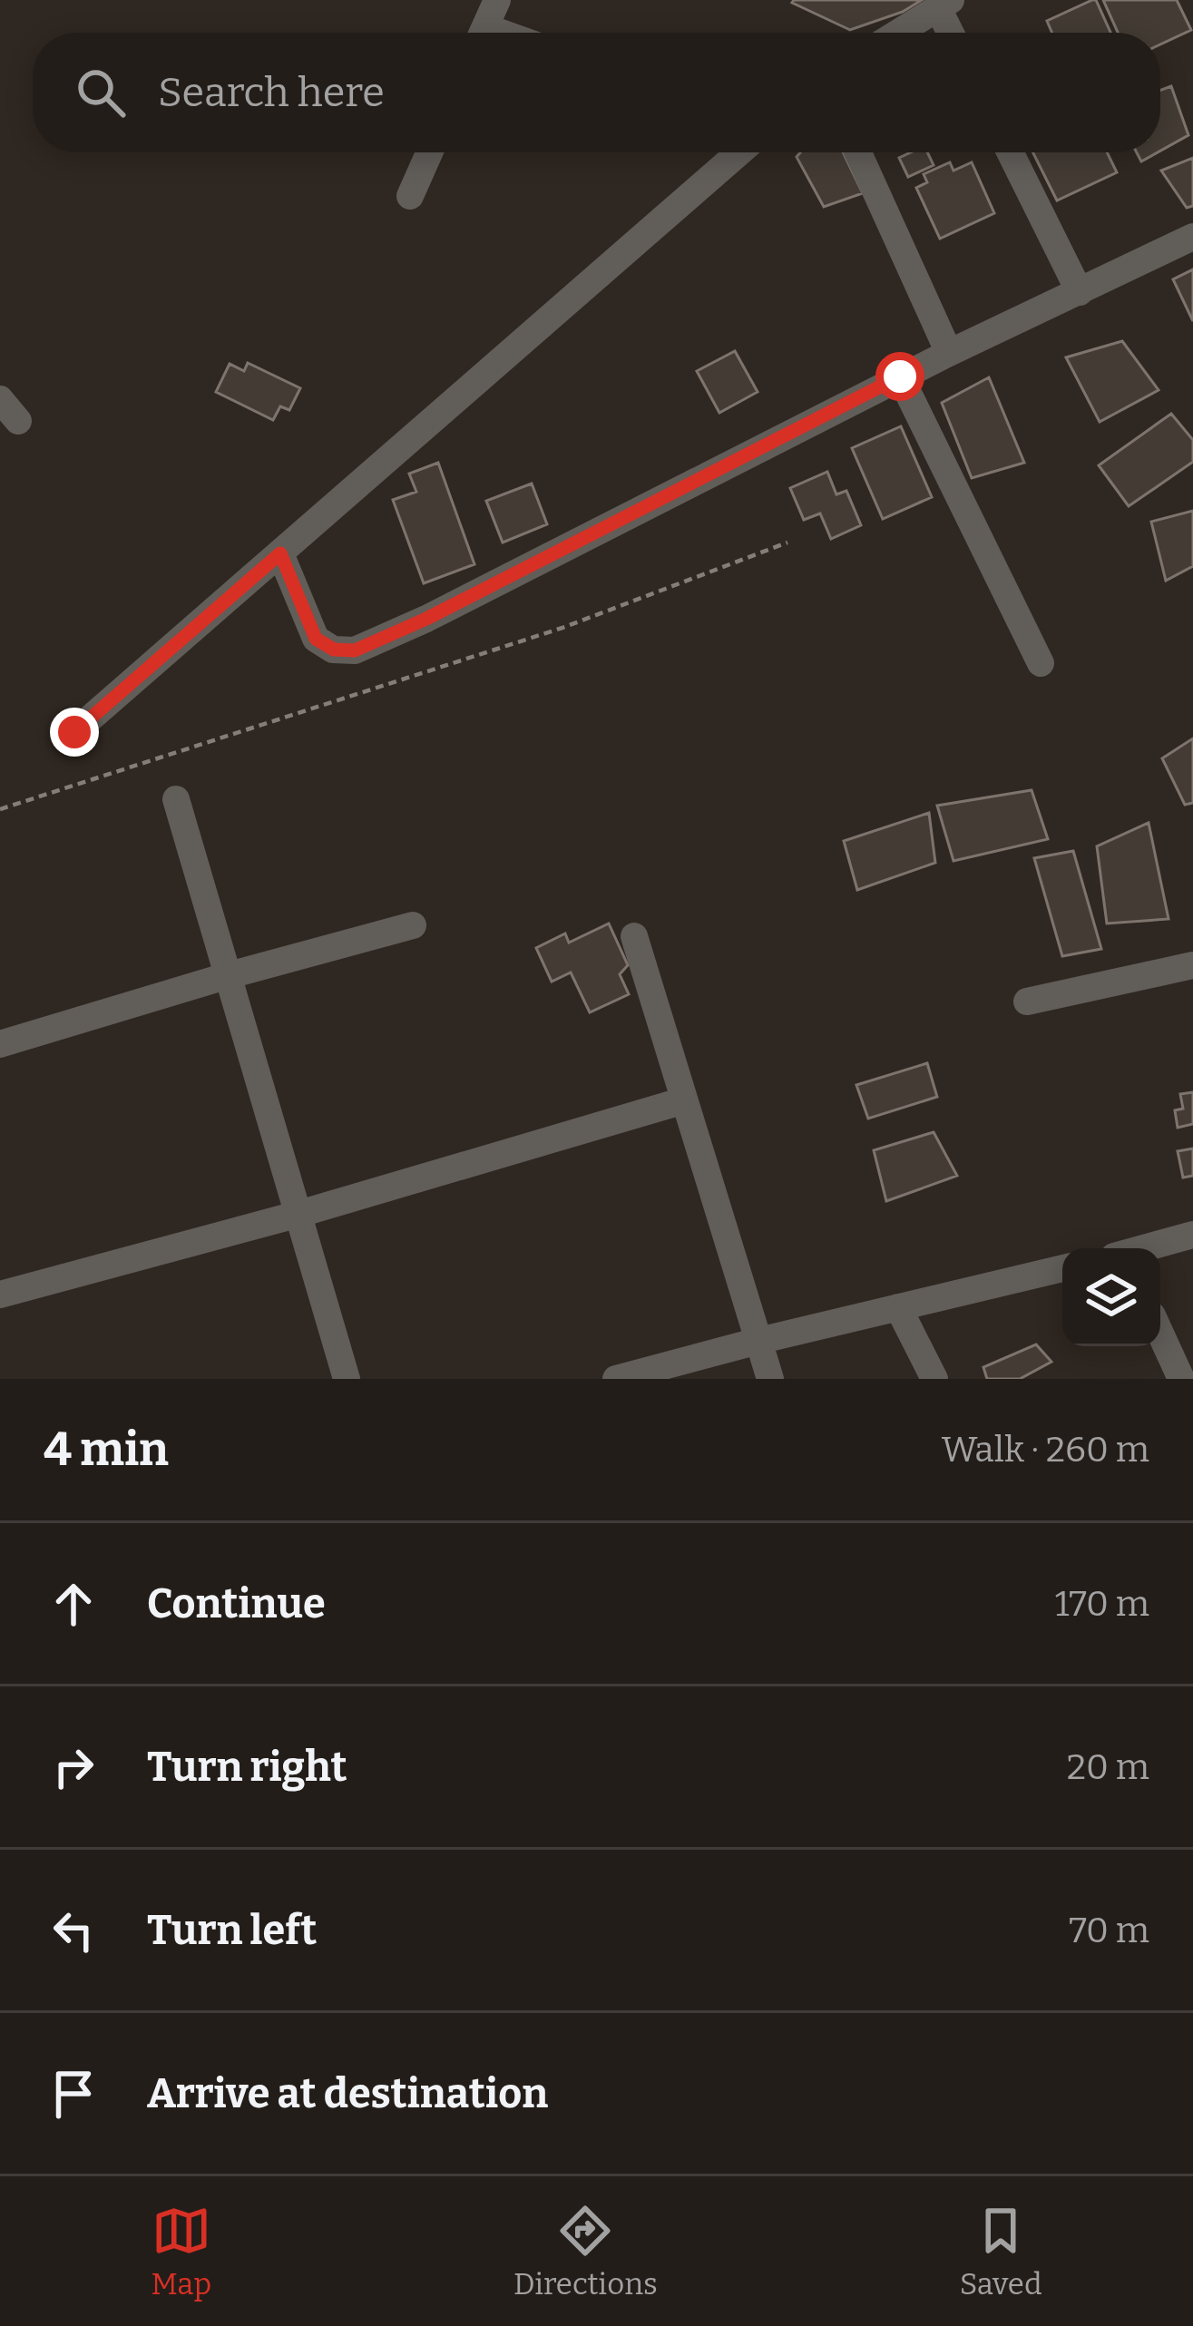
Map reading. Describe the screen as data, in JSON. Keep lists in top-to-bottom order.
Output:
{
  "page": {
    "search": "Search here",
    "heading": ["4 min", "Walk · 260 m"],
    "list": [
      ["Continue", "170 m"],
      ["Turn right", "20 m"],
      ["Turn left", "70 m"],
      "Arrive at destination"
    ],
    "nav": ["Map", "Directions", "Saved"]
  }
}
